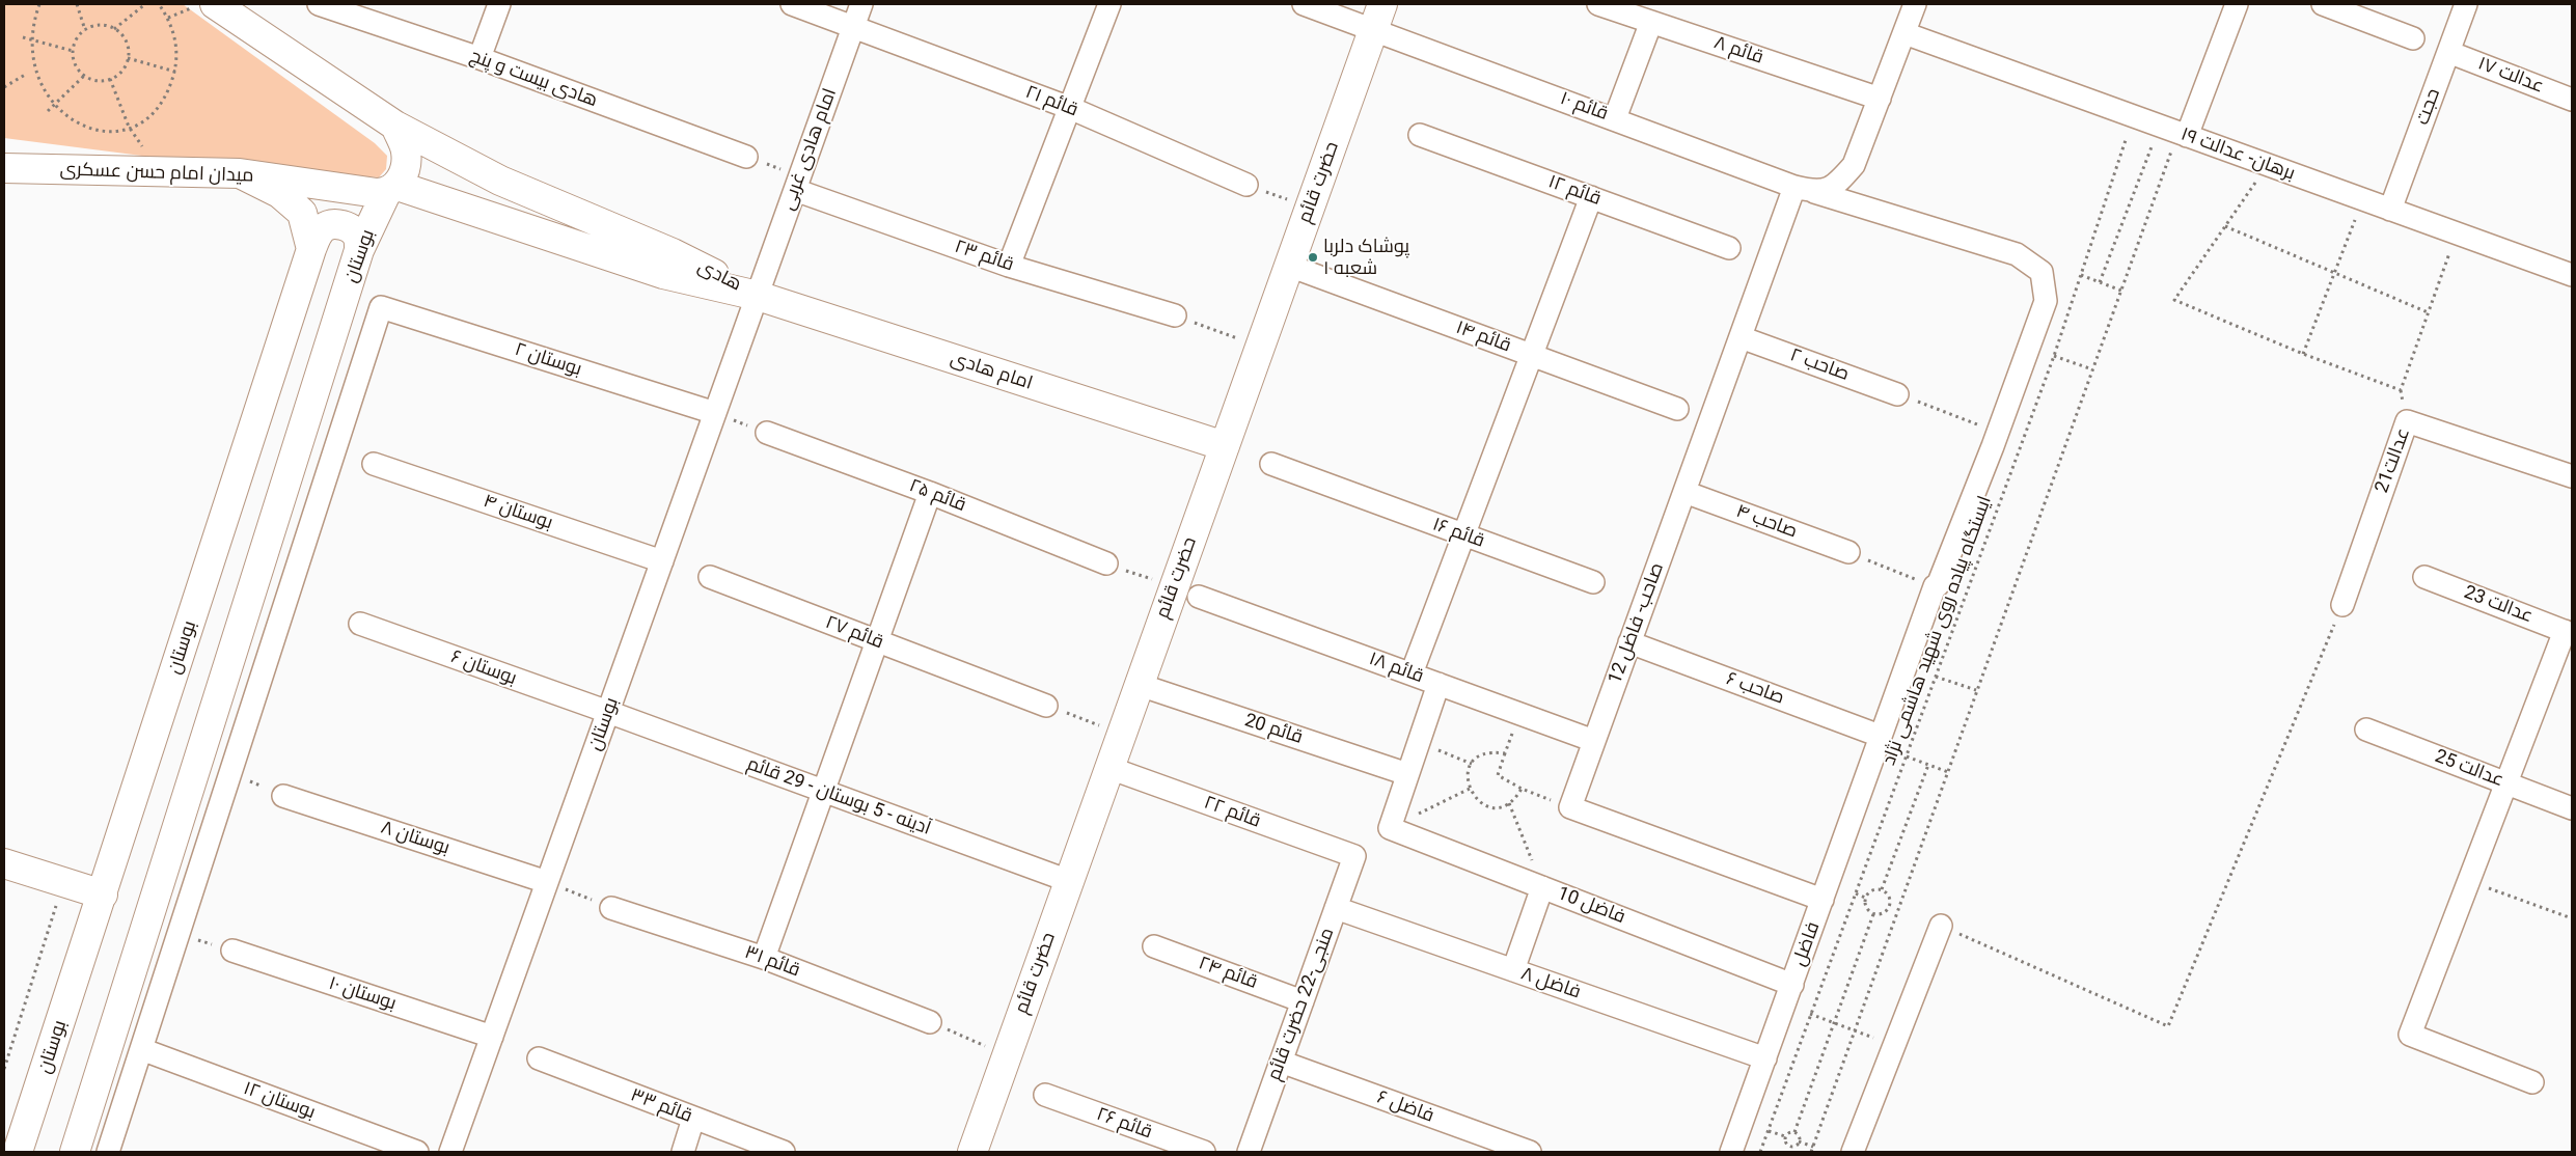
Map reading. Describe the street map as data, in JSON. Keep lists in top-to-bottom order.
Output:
{
  "streets": {
    "street": [
      "قائم ۸",
      "عدالت ۱۷",
      "هادی بیست و پنج",
      "قائم ۲۱",
      "قائم ۱۰",
      "حجت",
      "امام هادی غربی",
      "برهان- عدالت ۱۹",
      "میدان امام حسن عسکری",
      "حضرت قائم",
      "قائم ۱۲",
      "بوستان",
      "قائم ۲۳",
      "هادی",
      "قائم ۱۴",
      "بوستان ۲",
      "صاحب ۲",
      "امام هادی",
      "21عدالت",
      "قائم ۲۵",
      "بوستان ۴",
      "صاحب ۴",
      "قائم ۱۶",
      "عدالت 23",
      "صاحب- فاضل 12",
      "قائم ۲۷",
      "بوستان ۶",
      "قائم ۱۸",
      "صاحب ۶",
      "قائم 20",
      "عدالت 25",
      "آدینه - 5 بوستان - 29 قائم",
      "قائم ۲۲",
      "بوستان ۸",
      "فاضل 10",
      "فاضل",
      "قائم ۳۱",
      "قائم ۲۴",
      "فاضل ۸",
      "بوستان ۱۰",
      "منجی-22 حضرت قائم",
      "بوستان ۱۲",
      "قائم ۳۳",
      "فاضل ۶",
      "قائم ۲۶"
    ],
    "path": ["ایستگاه پیاده روی شهید هاشمی نژاد"]
  },
  "crossings": [
    ["عدالت ۱۷", "حجت"],
    ["قائم ۲۱", "امام هادی غربی"],
    ["قائم ۱۰", "حضرت قائم"],
    ["قائم ۱۰", "صاحب- فاضل 12"],
    ["قائم ۱۰", "فاضل"],
    ["حجت", "برهان- عدالت ۱۹"],
    ["امام هادی غربی", "بوستان"],
    ["امام هادی غربی", "قائم ۲۳"],
    ["امام هادی غربی", "هادی"],
    ["امام هادی غربی", "امام هادی"],
    ["برهان- عدالت ۱۹", "ایستگاه پیاده روی شهید هاشمی نژاد"],
    ["میدان امام حسن عسکری", "بوستان"],
    ["میدان امام حسن عسکری", "هادی"],
    ["حضرت قائم", "قائم ۱۴"],
    ["حضرت قائم", "امام هادی"],
    ["حضرت قائم", "قائم ۱۸"],
    ["حضرت قائم", "قائم 20"],
    ["حضرت قائم", "آدینه - 5 بوستان - 29 قائم"],
    ["حضرت قائم", "قائم ۲۲"],
    ["بوستان", "هادی"],
    ["بوستان", "بوستان ۲"],
    ["بوستان", "امام هادی"],
    ["بوستان", "بوستان ۴"],
    ["بوستان", "بوستان ۶"],
    ["بوستان", "آدینه - 5 بوستان - 29 قائم"],
    ["بوستان", "بوستان ۸"],
    ["بوستان", "بوستان ۱۰"],
    ["هادی", "امام هادی"],
    ["صاحب ۲", "صاحب- فاضل 12"],
    ["صاحب ۴", "صاحب- فاضل 12"],
    ["صاحب- فاضل 12", "قائم ۱۸"],
    ["صاحب- فاضل 12", "صاحب ۶"],
    ["بوستان ۶", "آدینه - 5 بوستان - 29 قائم"],
    ["صاحب ۶", "فاضل"],
    ["قائم ۲۲", "منجی-22 حضرت قائم"],
    ["فاضل 10", "فاضل"],
    ["فاضل", "فاضل ۸"],
    ["قائم ۲۴", "منجی-22 حضرت قائم"],
    ["فاضل ۸", "منجی-22 حضرت قائم"],
    ["منجی-22 حضرت قائم", "فاضل ۶"]
  ],
  "places": ["پوشاک دلربا شعبه ۱"]
}
